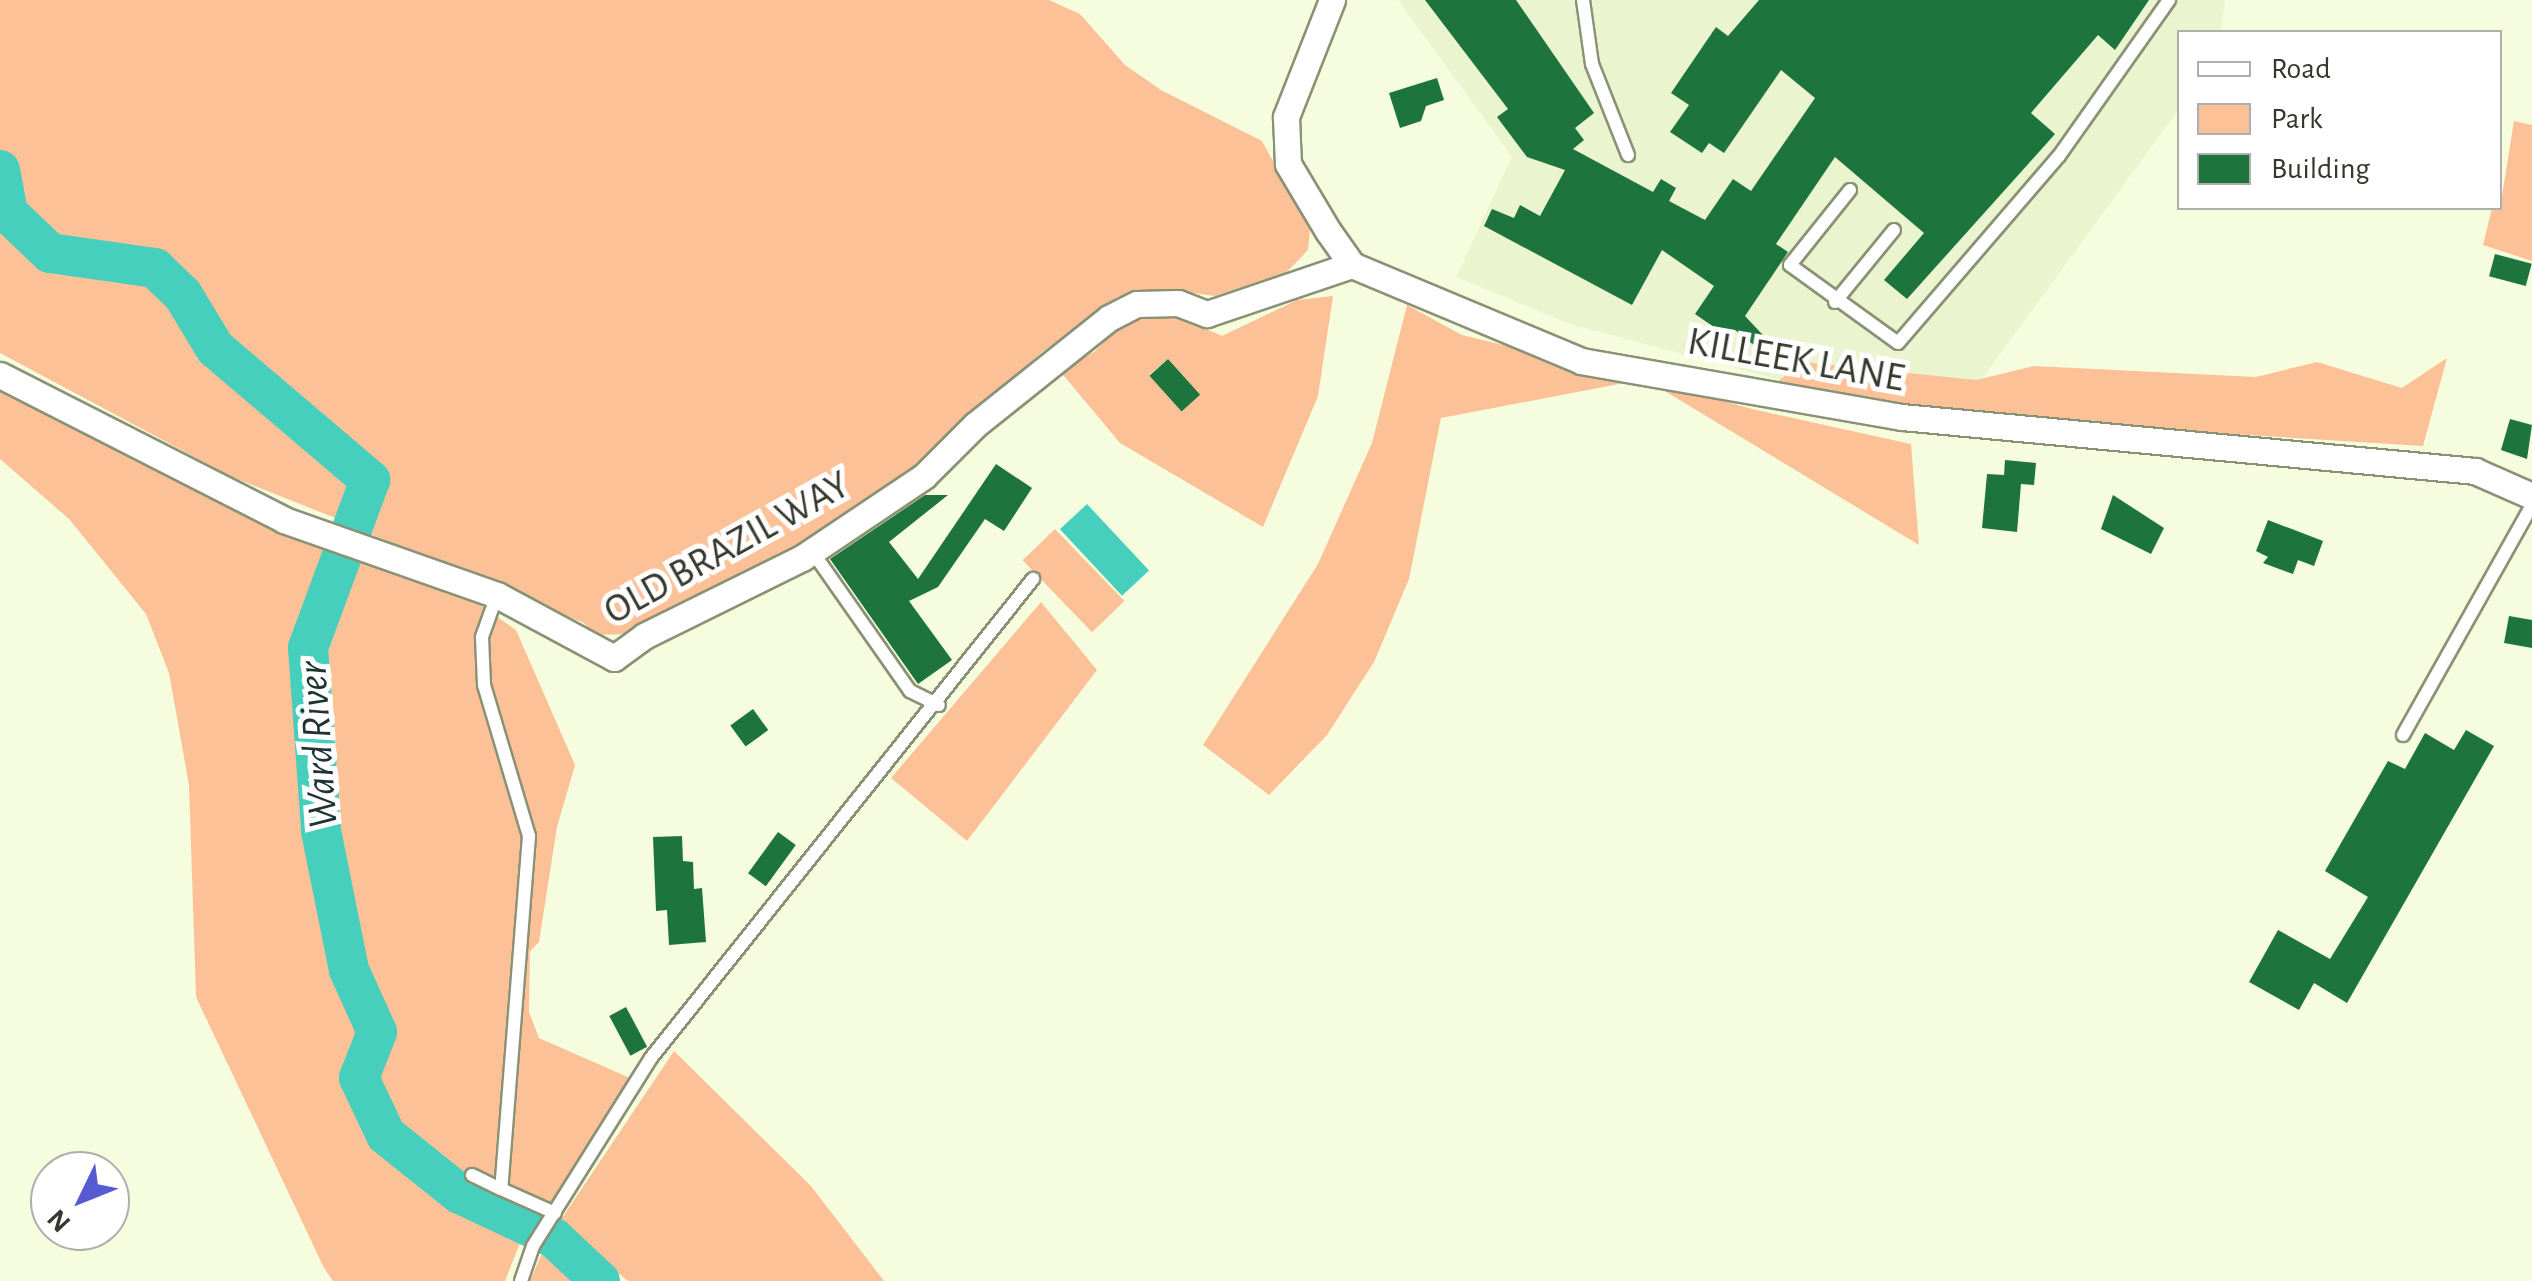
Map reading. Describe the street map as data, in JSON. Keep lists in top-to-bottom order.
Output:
{
  "streets": {
    "street": ["KILLEEK LANE", "OLD BRAZIL WAY"]
  },
  "crossings": [
    ["KILLEEK LANE", "OLD BRAZIL WAY"]
  ],
  "water": ["Ward River"],
  "legend": ["Road", "Park", "Building"],
  "north": "bottom left"
}
